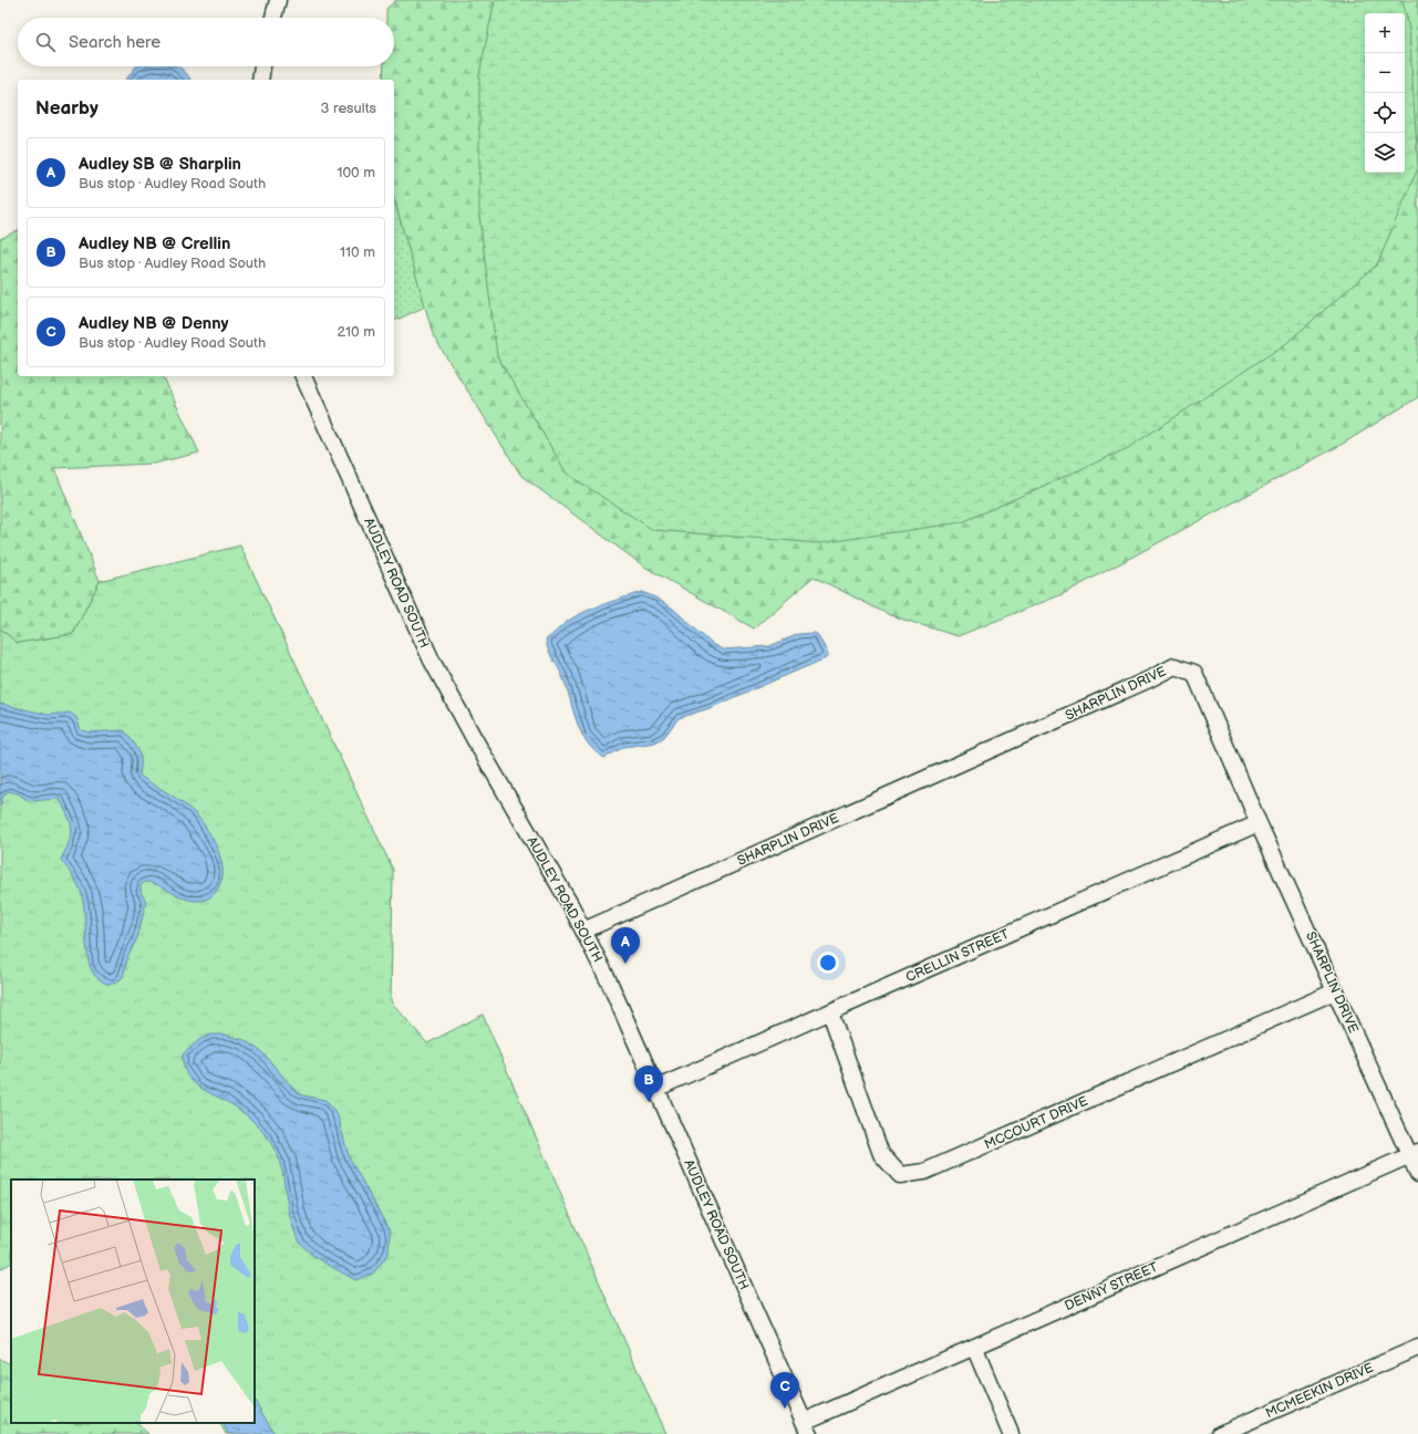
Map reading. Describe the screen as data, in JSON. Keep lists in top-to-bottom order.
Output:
{
  "streets": {
    "street": [
      "AUDLEY ROAD SOUTH",
      "SHARPLIN DRIVE",
      "CRELLIN STREET",
      "MCCOURT DRIVE",
      "DENNY STREET",
      "MCMEEKIN DRIVE"
    ]
  },
  "crossings": [
    ["AUDLEY ROAD SOUTH", "SHARPLIN DRIVE"],
    ["AUDLEY ROAD SOUTH", "CRELLIN STREET"],
    ["AUDLEY ROAD SOUTH", "DENNY STREET"],
    ["SHARPLIN DRIVE", "CRELLIN STREET"],
    ["SHARPLIN DRIVE", "MCCOURT DRIVE"],
    ["SHARPLIN DRIVE", "DENNY STREET"],
    ["CRELLIN STREET", "MCCOURT DRIVE"]
  ],
  "page": {
    "map_buttons": ["+", "−"],
    "search": "Search here",
    "heading": ["Nearby", "3 results"],
    "list": [
      {
        "mark": "A",
        "name": "Audley SB @ Sharplin",
        "note": "Bus stop · Audley Road South",
        "value": "100 m"
      },
      {
        "mark": "B",
        "name": "Audley NB @ Crellin",
        "note": "Bus stop · Audley Road South",
        "value": "110 m"
      },
      {
        "mark": "C",
        "name": "Audley NB @ Denny",
        "note": "Bus stop · Audley Road South",
        "value": "210 m"
      }
    ],
    "pins": ["A", "B", "C"]
  }
}
